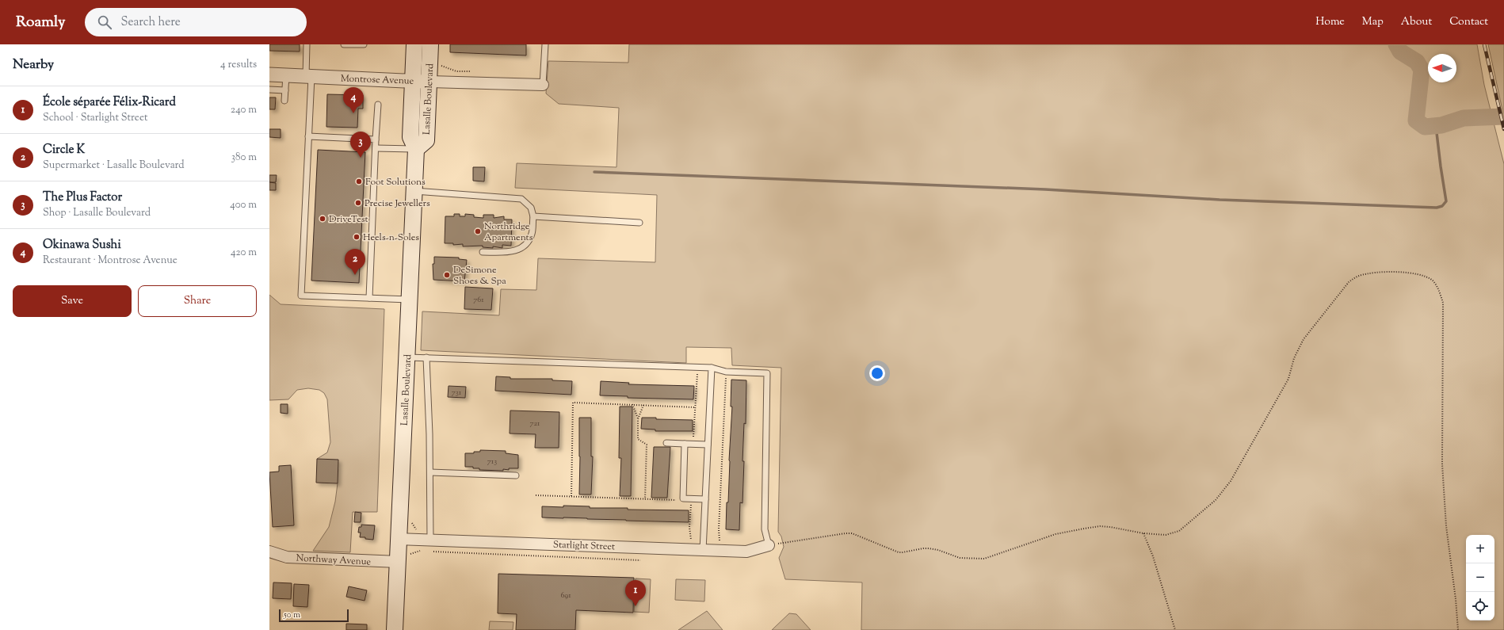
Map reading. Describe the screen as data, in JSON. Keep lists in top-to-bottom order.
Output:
{
  "streets": {
    "main road": ["Lasalle Boulevard"],
    "street": ["Montrose Avenue", "Starlight Street", "Northway Avenue"]
  },
  "crossings": [
    ["Montrose Avenue", "Lasalle Boulevard"],
    ["Lasalle Boulevard", "Starlight Street"],
    ["Lasalle Boulevard", "Northway Avenue"]
  ],
  "places": [
    "Foot Solutions",
    "Precise Jewellers",
    "DriveTest",
    "Northridge Apartments",
    "Heels-n-Soles",
    "DeSimone Shoes & Spa"
  ],
  "house_numbers": [
    "761",
    "731",
    "721",
    "713",
    "691"
  ],
  "scale_bar": "50 m",
  "north": "left",
  "page": {
    "header": "Roamly",
    "search": "Search here",
    "nav": [
      "Home",
      "Map",
      "About",
      "Contact"
    ],
    "heading": ["Nearby", "4 results"],
    "list": [
      {
        "mark": "1",
        "name": "École séparée Félix-Ricard",
        "note": "School · Starlight Street",
        "value": "240 m"
      },
      {
        "mark": "2",
        "name": "Circle K",
        "note": "Supermarket · Lasalle Boulevard",
        "value": "380 m"
      },
      {
        "mark": "3",
        "name": "The Plus Factor",
        "note": "Shop · Lasalle Boulevard",
        "value": "400 m"
      },
      {
        "mark": "4",
        "name": "Okinawa Sushi",
        "note": "Restaurant · Montrose Avenue",
        "value": "420 m"
      }
    ],
    "pins": [
      "4",
      "3",
      "2",
      "1"
    ],
    "buttons": ["Save", "Share"],
    "map_buttons": ["+", "−"],
    "scale": "50 m"
  }
}
